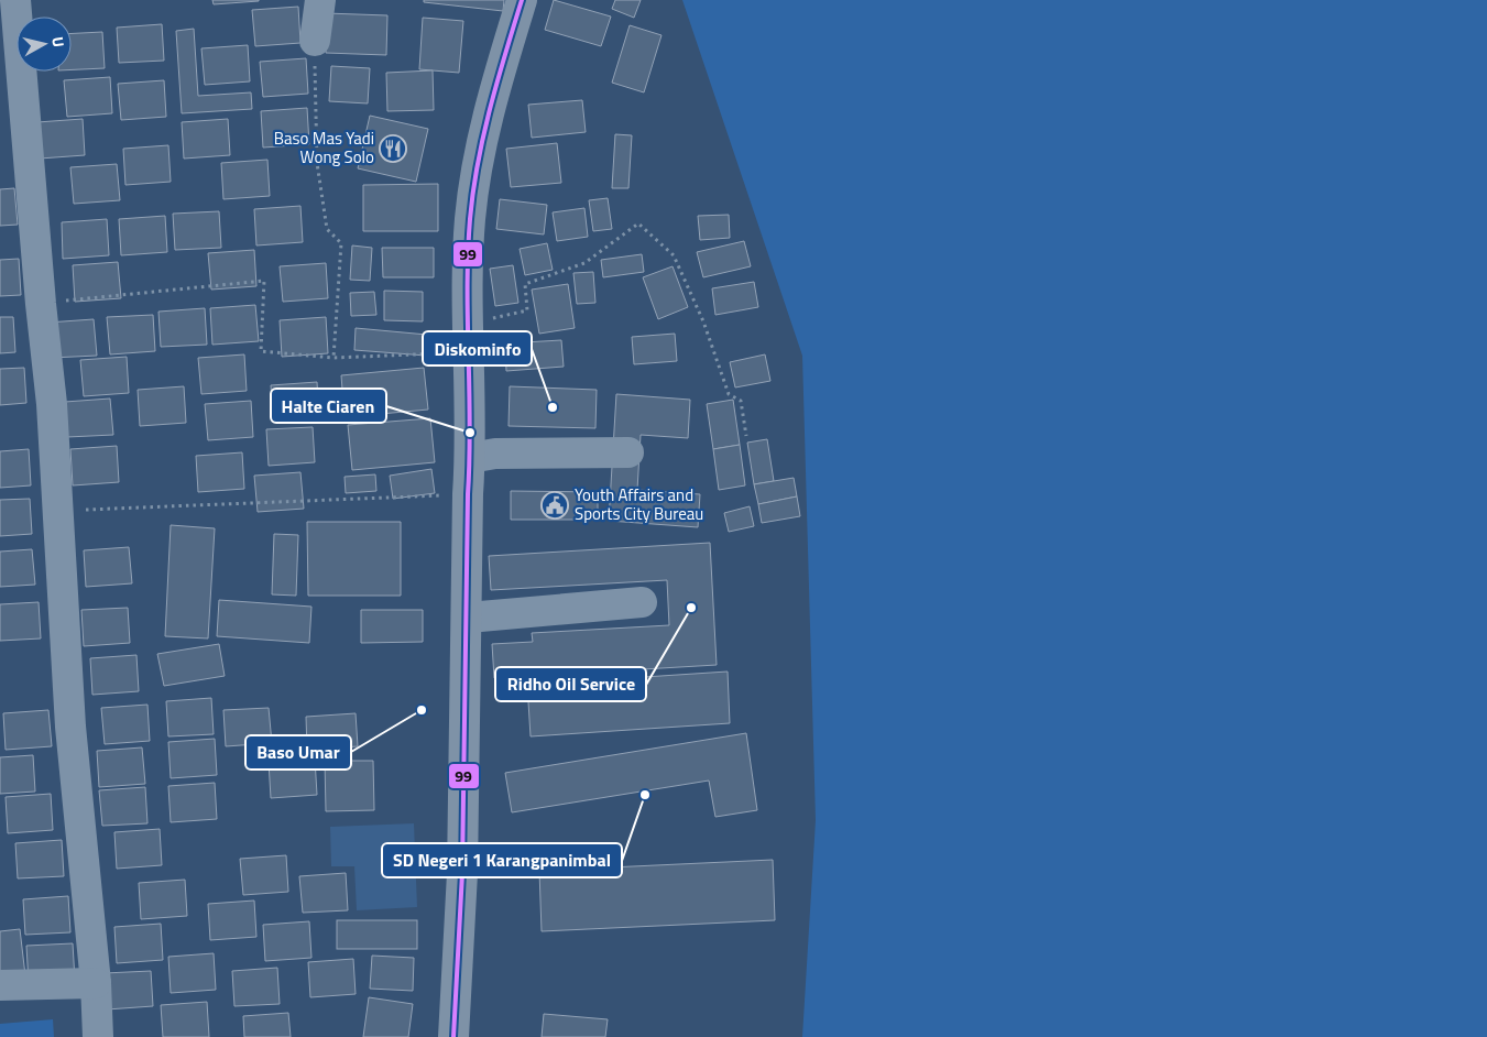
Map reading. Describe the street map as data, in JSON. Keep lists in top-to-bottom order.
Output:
{
  "places": {
    "restaurant": ["Baso Mas Yadi Wong Solo"],
    "other": [
      "Diskominfo",
      "Halte Ciaren",
      "Ridho Oil Service",
      "Baso Umar",
      "SD Negeri 1 Karangpanimbal"
    ],
    "public building": ["Youth Affairs and Sports City Bureau"]
  },
  "lines": ["transit line 99"],
  "north": "right"
}
